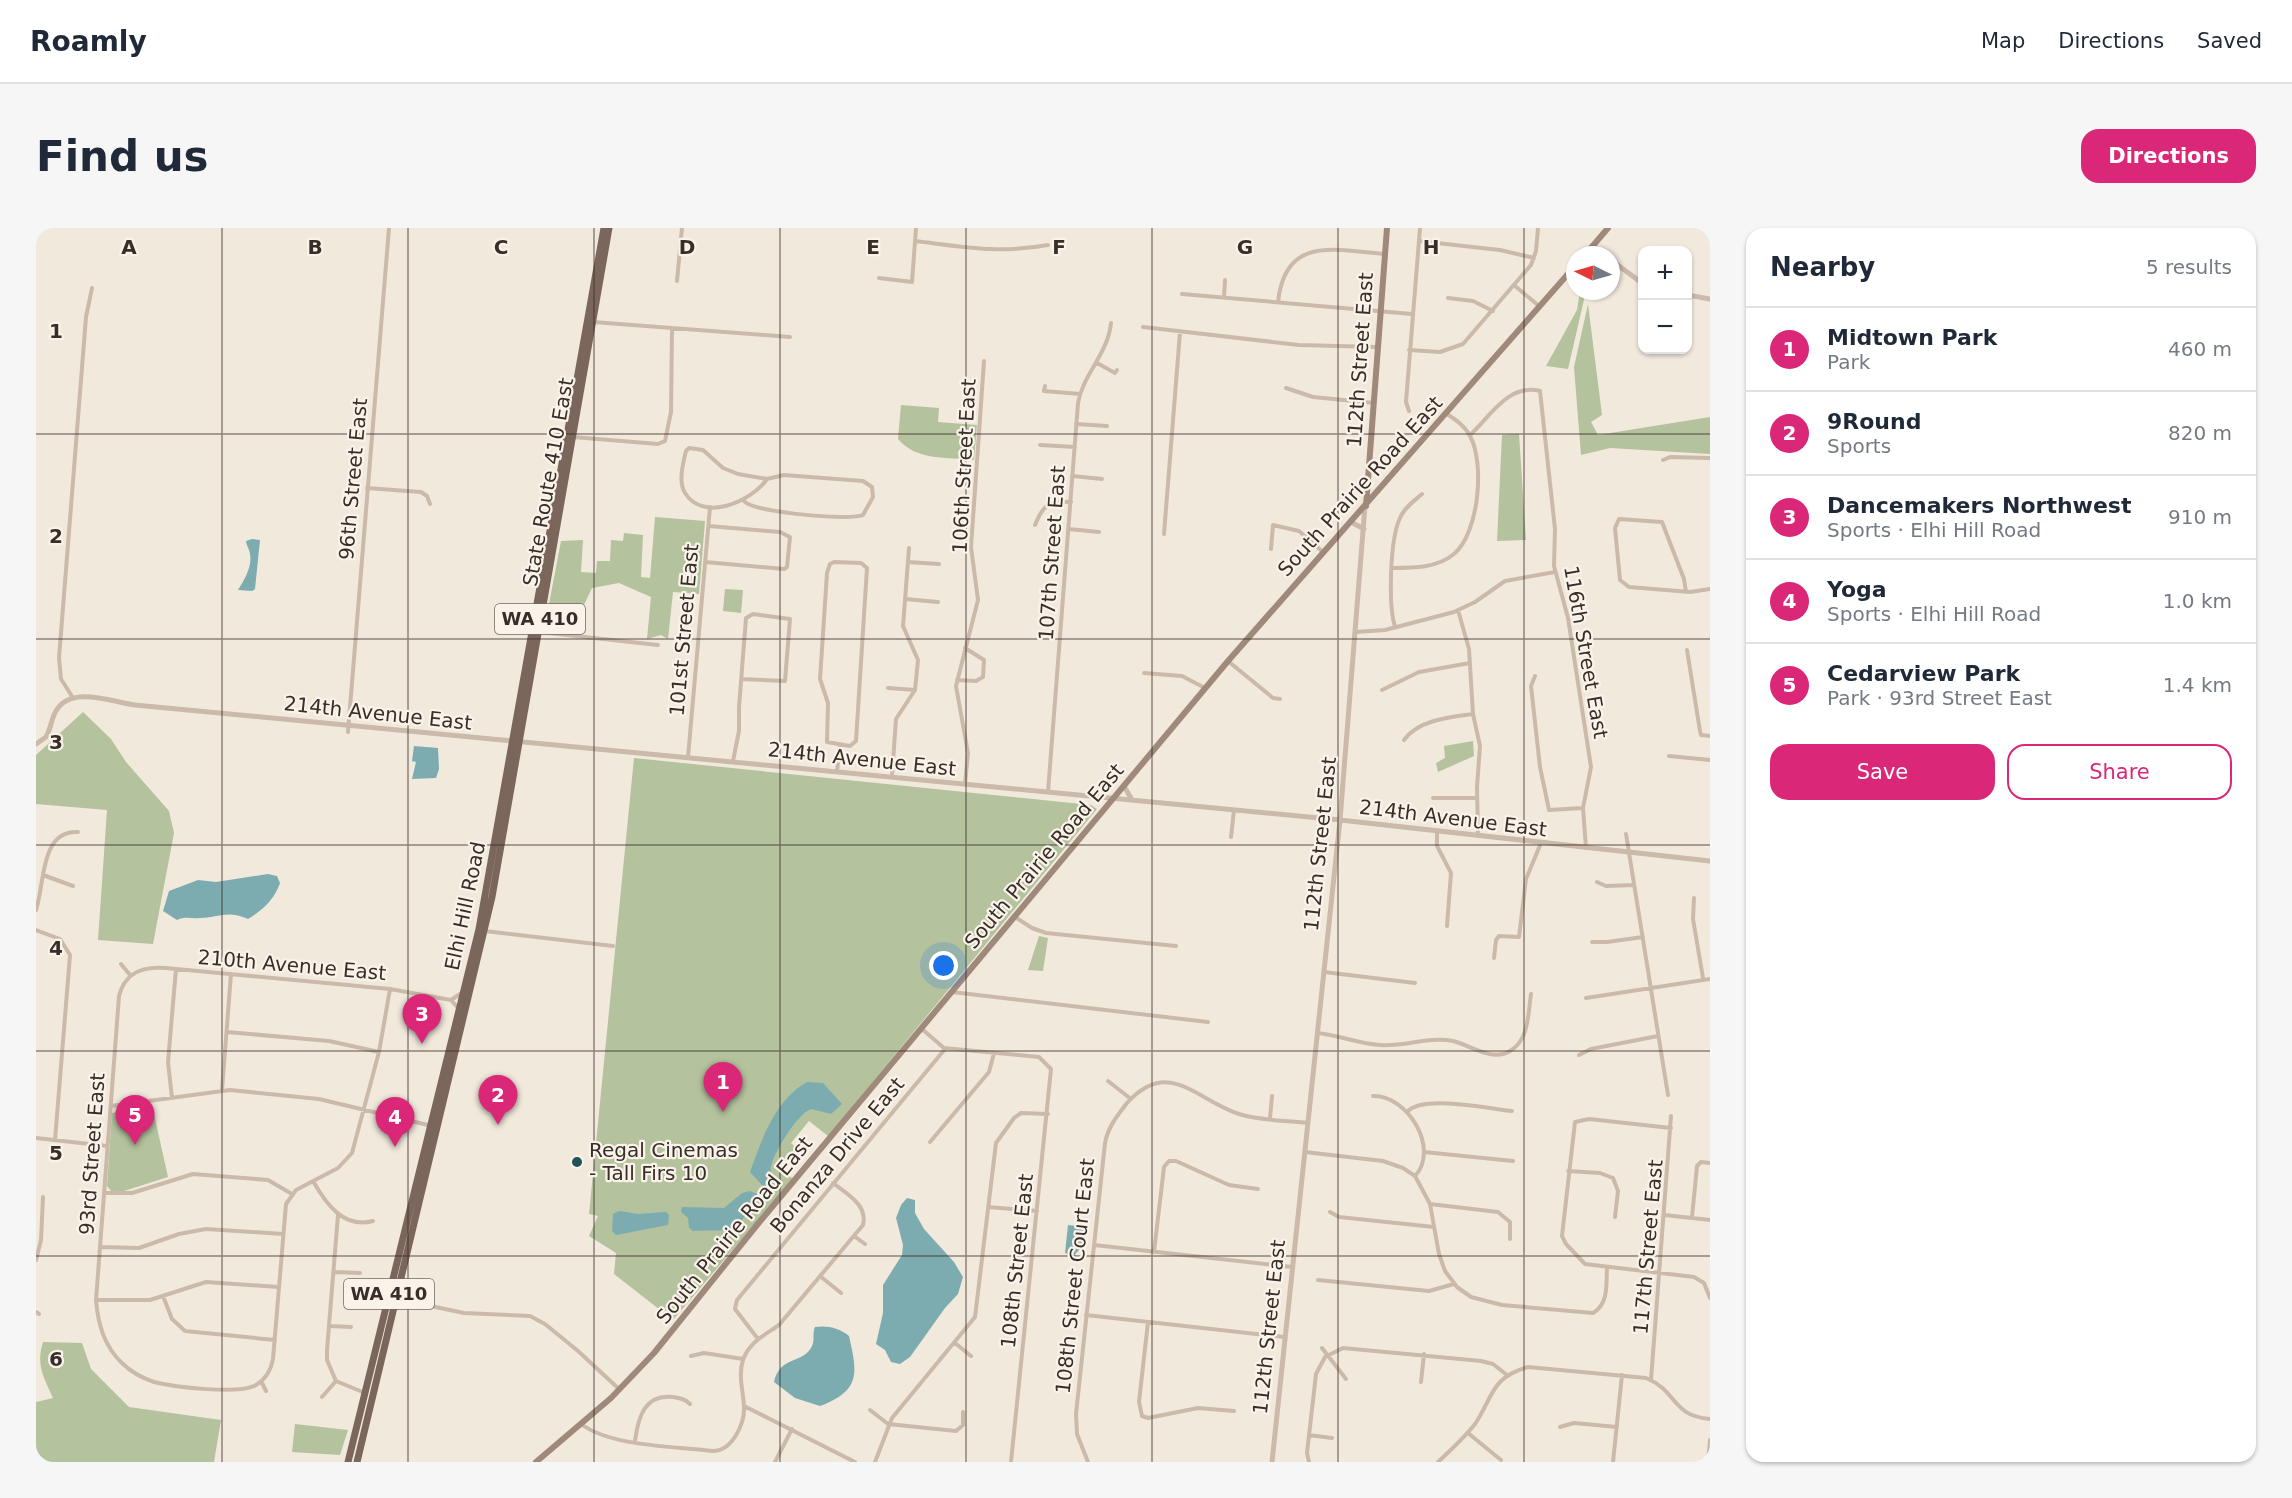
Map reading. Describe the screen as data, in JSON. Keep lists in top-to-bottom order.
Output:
{
  "streets": {
    "main road": [
      "112th Street East",
      "State Route 410 East",
      "South Prairie Road East",
      "WA 410",
      "Elhi Hill Road"
    ],
    "street": [
      "106th Street East",
      "96th Street East",
      "107th Street East",
      "101st Street East",
      "116th Street East",
      "214th Avenue East",
      "210th Avenue East",
      "93rd Street East",
      "Bonanza Drive East",
      "117th Street East",
      "108th Street East",
      "108th Street Court East"
    ]
  },
  "crossings": [
    ["112th Street East", "South Prairie Road East"],
    ["112th Street East", "214th Avenue East"],
    ["112th Street East", "108th Street Court East"],
    ["106th Street East", "214th Avenue East"],
    ["96th Street East", "214th Avenue East"],
    ["State Route 410 East", "214th Avenue East"],
    ["State Route 410 East", "Elhi Hill Road"],
    ["South Prairie Road East", "214th Avenue East"],
    ["107th Street East", "214th Avenue East"],
    ["101st Street East", "214th Avenue East"],
    ["116th Street East", "214th Avenue East"],
    ["214th Avenue East", "Elhi Hill Road"],
    ["210th Avenue East", "93rd Street East"]
  ],
  "places": ["Regal Cinemas - Tall Firs 10"],
  "north": "left",
  "page": {
    "header": "Roamly",
    "nav": ["Map", "Directions", "Saved"],
    "buttons": [
      "Directions",
      ["Save", "Share"]
    ],
    "title": "Find us",
    "heading": ["Nearby", "5 results"],
    "map_buttons": ["+", "−"],
    "list": [
      {
        "mark": "1",
        "name": "Midtown Park",
        "note": "Park",
        "value": "460 m"
      },
      {
        "mark": "2",
        "name": "9Round",
        "note": "Sports",
        "value": "820 m"
      },
      {
        "mark": "3",
        "name": "Dancemakers Northwest",
        "note": "Sports · Elhi Hill Road",
        "value": "910 m"
      },
      {
        "mark": "4",
        "name": "Yoga",
        "note": "Sports · Elhi Hill Road",
        "value": "1.0 km"
      },
      {
        "mark": "5",
        "name": "Cedarview Park",
        "note": "Park · 93rd Street East",
        "value": "1.4 km"
      }
    ],
    "pins": [
      "3",
      "1",
      "2",
      "5",
      "4"
    ]
  },
  "grid": {
    "columns": [
      "A",
      "B",
      "C",
      "D",
      "E",
      "F",
      "G",
      "H"
    ],
    "rows": [
      "1",
      "2",
      "3",
      "4",
      "5",
      "6"
    ]
  }
}
